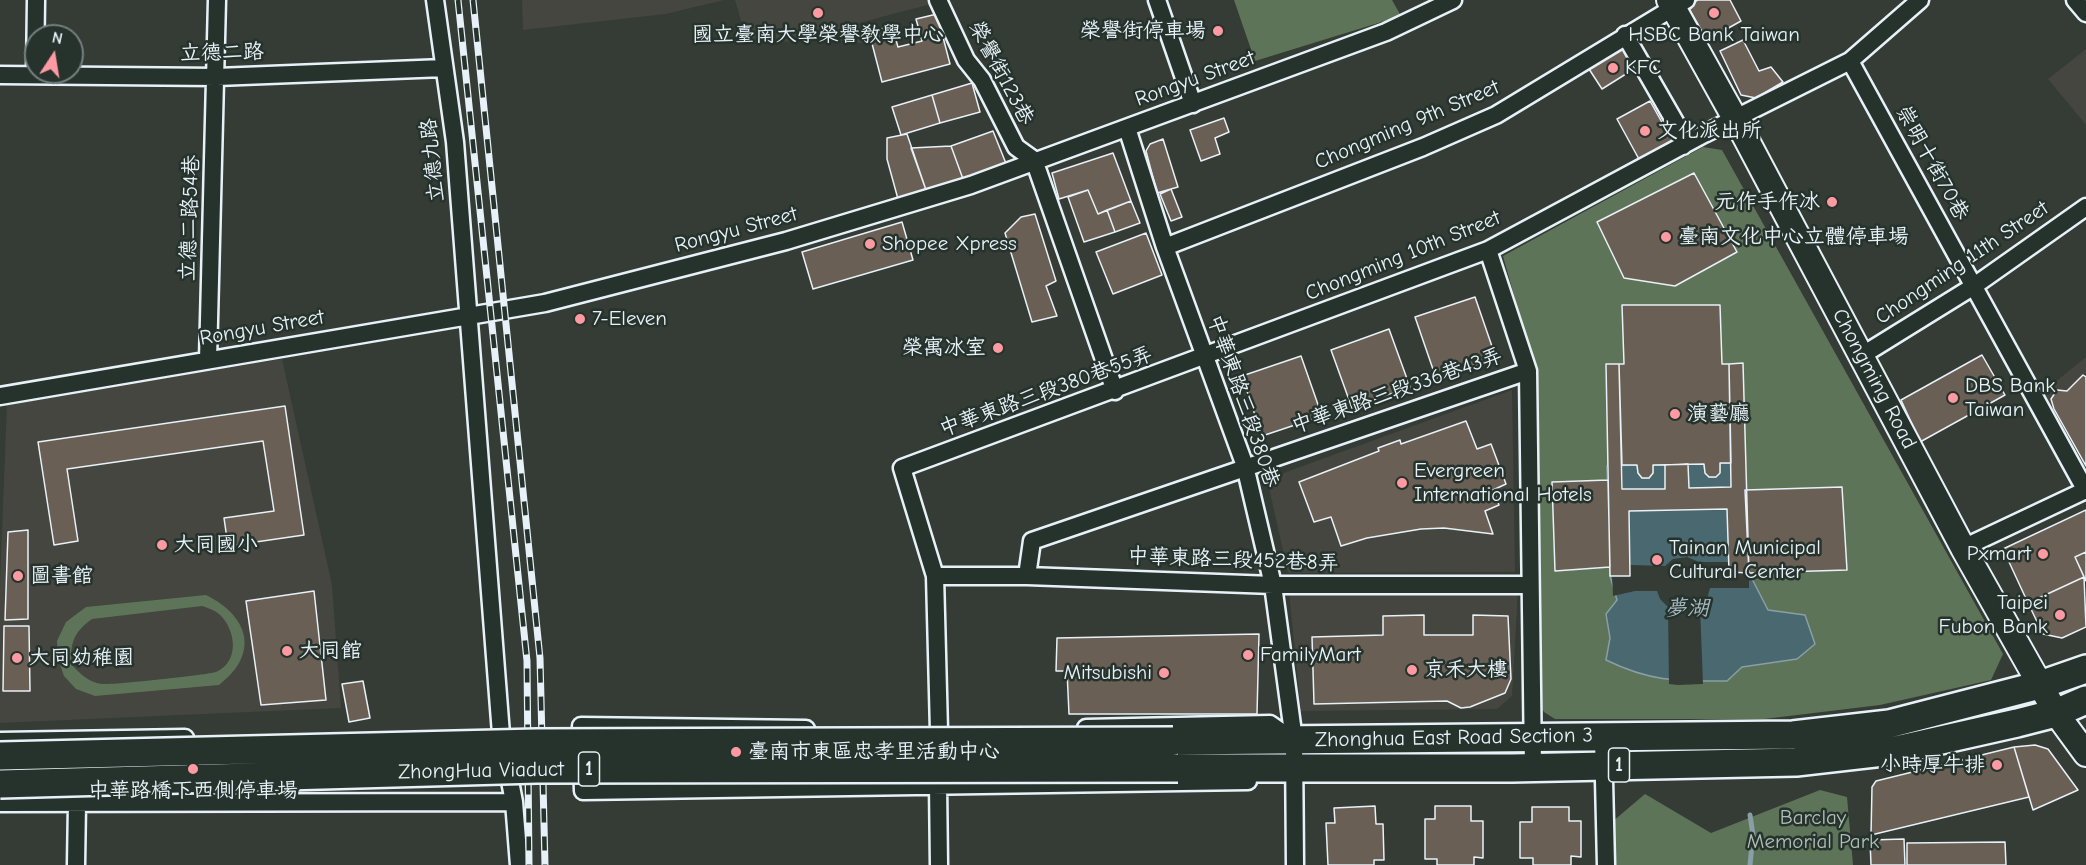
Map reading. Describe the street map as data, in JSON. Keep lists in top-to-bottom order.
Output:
{
  "streets": {
    "main road": ["Zhonghua East Road Section 3", "1", "ZhongHua Viaduct"],
    "street": [
      "立德二路",
      "榮譽街123巷",
      "Rongyu Street",
      "Chongming 9th Street",
      "立德九路",
      "崇明十街70巷",
      "立德二路54巷",
      "Chongming 10th Street",
      "Chongming 11th Street",
      "Chongming Road",
      "中華東路三段336巷43弄",
      "中華東路三段380巷55弄",
      "中華東路三段380巷",
      "中華東路三段452巷8弄"
    ]
  },
  "crossings": [
    ["立德二路", "立德九路"],
    ["立德二路", "立德二路54巷"],
    ["榮譽街123巷", "Rongyu Street"],
    ["Rongyu Street", "立德九路"],
    ["Rongyu Street", "立德二路54巷"],
    ["Rongyu Street", "中華東路三段380巷"],
    ["Chongming 9th Street", "Chongming Road"],
    ["Chongming 9th Street", "中華東路三段380巷"],
    ["崇明十街70巷", "Chongming 10th Street"],
    ["崇明十街70巷", "Chongming 11th Street"],
    ["Chongming 10th Street", "Chongming Road"],
    ["Chongming 10th Street", "中華東路三段380巷55弄"],
    ["Chongming 10th Street", "中華東路三段380巷"],
    ["Chongming 11th Street", "Chongming Road"],
    ["Chongming Road", "Zhonghua East Road Section 3"],
    ["中華東路三段336巷43弄", "中華東路三段380巷"],
    ["中華東路三段336巷43弄", "中華東路三段452巷8弄"],
    ["中華東路三段380巷55弄", "中華東路三段380巷"],
    ["中華東路三段380巷55弄", "中華東路三段452巷8弄"],
    ["中華東路三段380巷", "中華東路三段452巷8弄"],
    ["中華東路三段380巷", "Zhonghua East Road Section 3"],
    ["Zhonghua East Road Section 3", "ZhongHua Viaduct"]
  ],
  "water": ["夢湖"],
  "parks": ["Barclay Memorial Park"],
  "places": [
    "國立臺南大學榮譽教學中心",
    "HSBC Bank Taiwan",
    "榮譽街停車場",
    "KFC",
    "文化派出所",
    "元作手作冰",
    "臺南文化中心立體停車場",
    "Shopee Xpress",
    "7-Eleven",
    "榮寓冰室",
    "DBS Bank Taiwan",
    "演藝廳",
    "Evergreen International Hotels",
    "大同國小",
    "Pxmart",
    "Tainan Municipal Cultural Center",
    "圖書館",
    "Taipei Fubon Bank",
    "大同館",
    "FamilyMart",
    "大同幼稚園",
    "京禾大樓",
    "Mitsubishi",
    "臺南市東區忠孝里活動中心",
    "小時厚牛排",
    "中華路橋下西側停車場"
  ],
  "north": "top"
}
